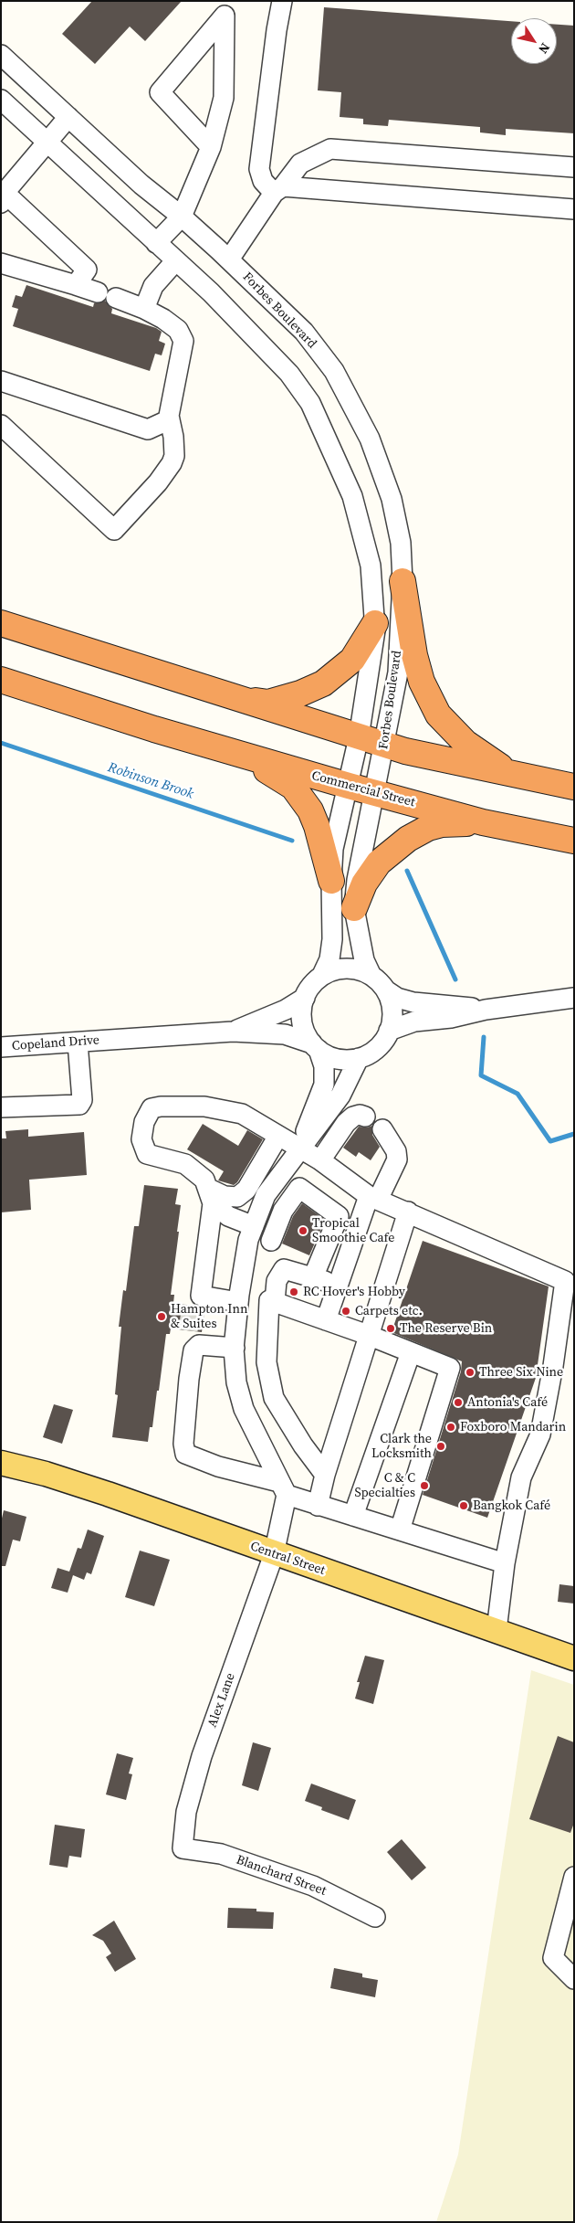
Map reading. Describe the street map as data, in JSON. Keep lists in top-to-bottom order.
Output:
{
  "streets": {
    "highway": ["Commercial Street"],
    "main road": ["Central Street"],
    "street": [
      "Forbes Boulevard",
      "Copeland Drive",
      "Alex Lane",
      "Blanchard Street"
    ]
  },
  "crossings": [
    ["Forbes Boulevard", "Commercial Street"],
    ["Central Street", "Alex Lane"],
    ["Alex Lane", "Blanchard Street"]
  ],
  "water": ["Robinson Brook"],
  "places": [
    "Tropical Smoothie Cafe",
    "RC Hover's Hobby",
    "Carpets etc.",
    "Hampton Inn & Suites",
    "The Reserve Bin",
    "Three Six Nine",
    "Antonia's Café",
    "Foxboro Mandarin",
    "Clark the Locksmith",
    "C & C Specialties",
    "Bangkok Café"
  ],
  "north": "bottom right"
}
